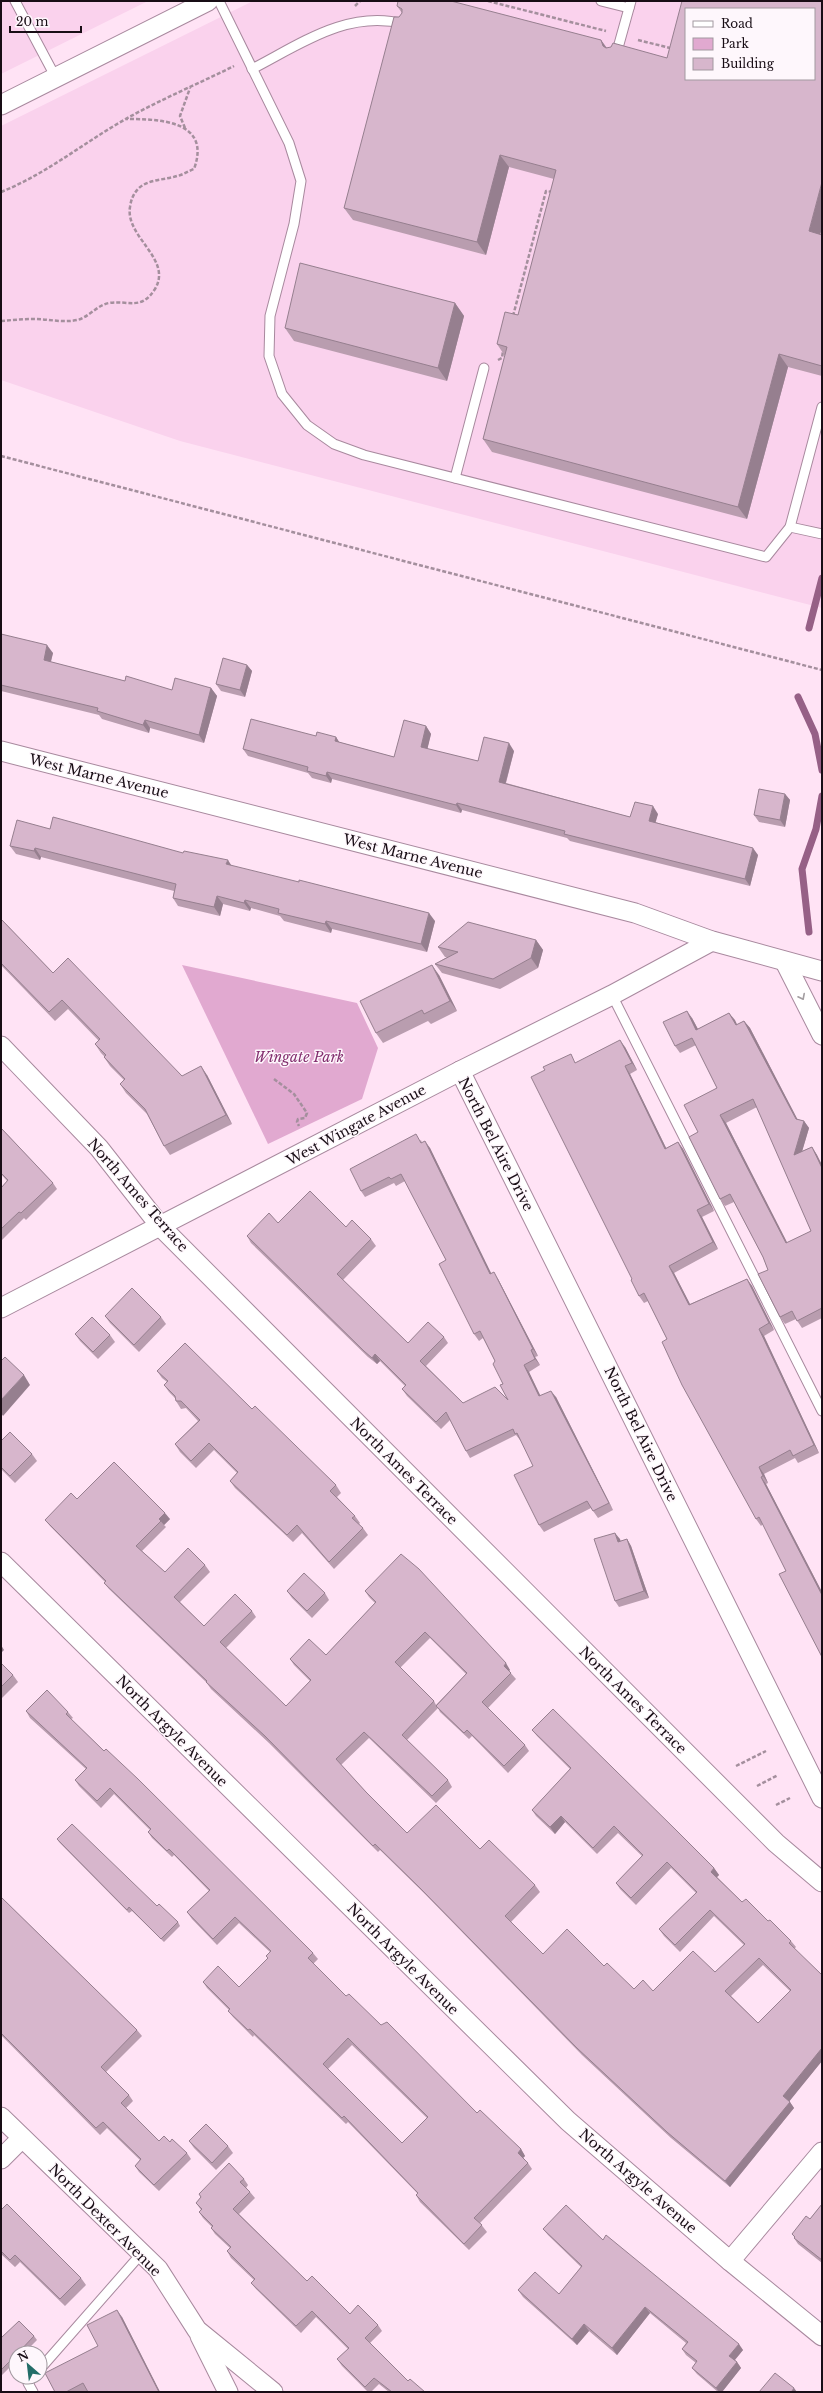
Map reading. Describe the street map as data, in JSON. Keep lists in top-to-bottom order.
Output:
{
  "streets": {
    "street": [
      "West Marne Avenue",
      "West Wingate Avenue",
      "North Bel Aire Drive",
      "North Ames Terrace",
      "North Argyle Avenue",
      "North Dexter Avenue"
    ]
  },
  "crossings": [
    ["West Marne Avenue", "West Wingate Avenue"],
    ["West Wingate Avenue", "North Bel Aire Drive"],
    ["West Wingate Avenue", "North Ames Terrace"]
  ],
  "parks": ["Wingate Park"],
  "legend": ["Road", "Park", "Building"],
  "scale_bar": "20 m",
  "north": "top left"
}
